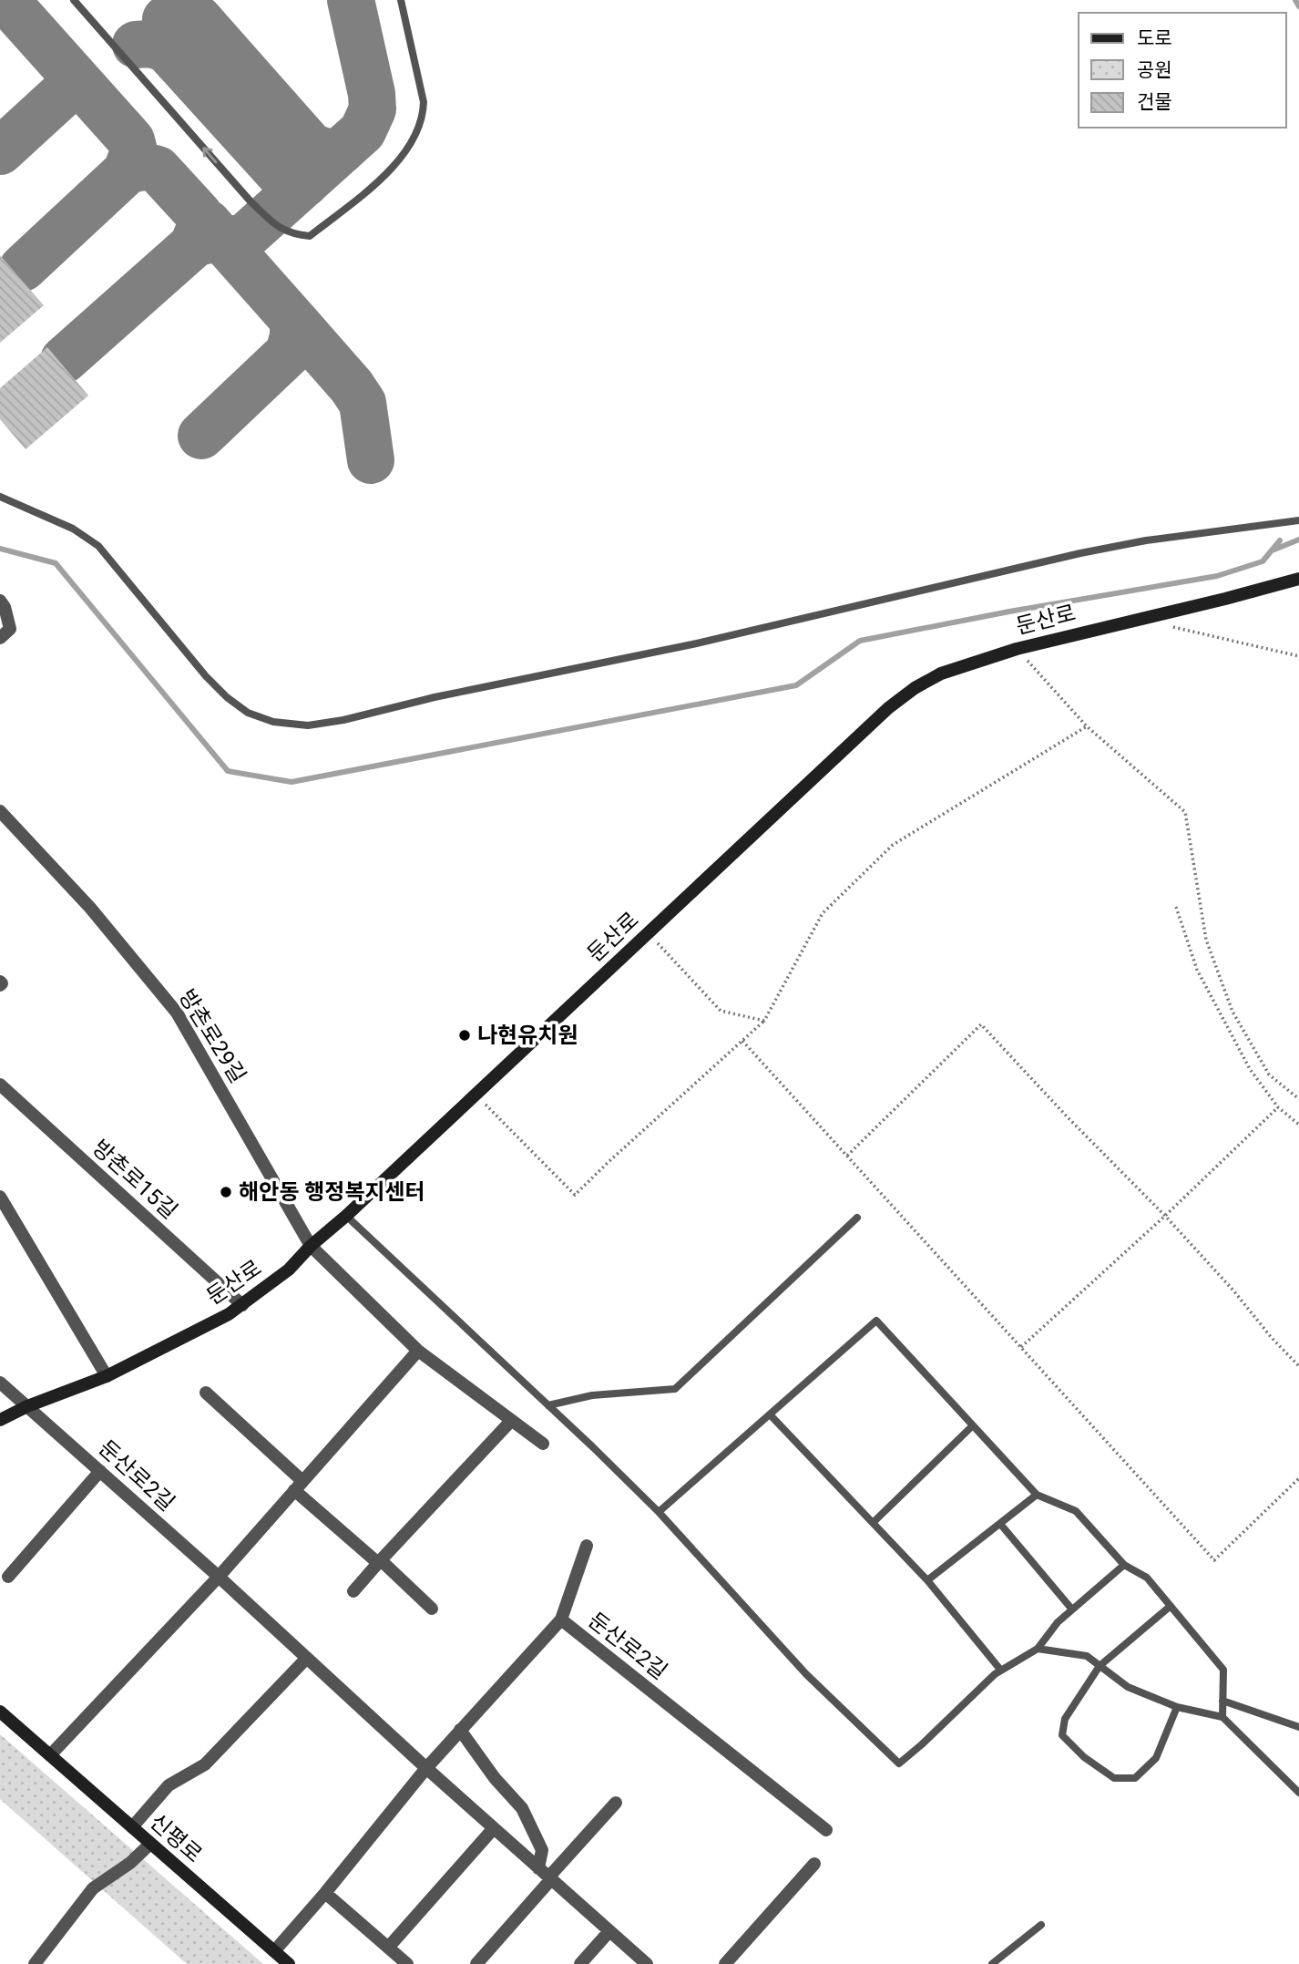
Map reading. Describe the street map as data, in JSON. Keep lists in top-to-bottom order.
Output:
{
  "streets": {
    "street": [
      "둔산로",
      "방촌로29길",
      "방촌로15길",
      "둔산로2길",
      "신평로"
    ]
  },
  "crossings": [
    ["둔산로", "방촌로29길"],
    ["둔산로", "방촌로15길"],
    ["둔산로", "둔산로2길"]
  ],
  "places": ["나현유치원", "해안동 행정복지센터"],
  "legend": ["도로", "공원", "건물"]
}
